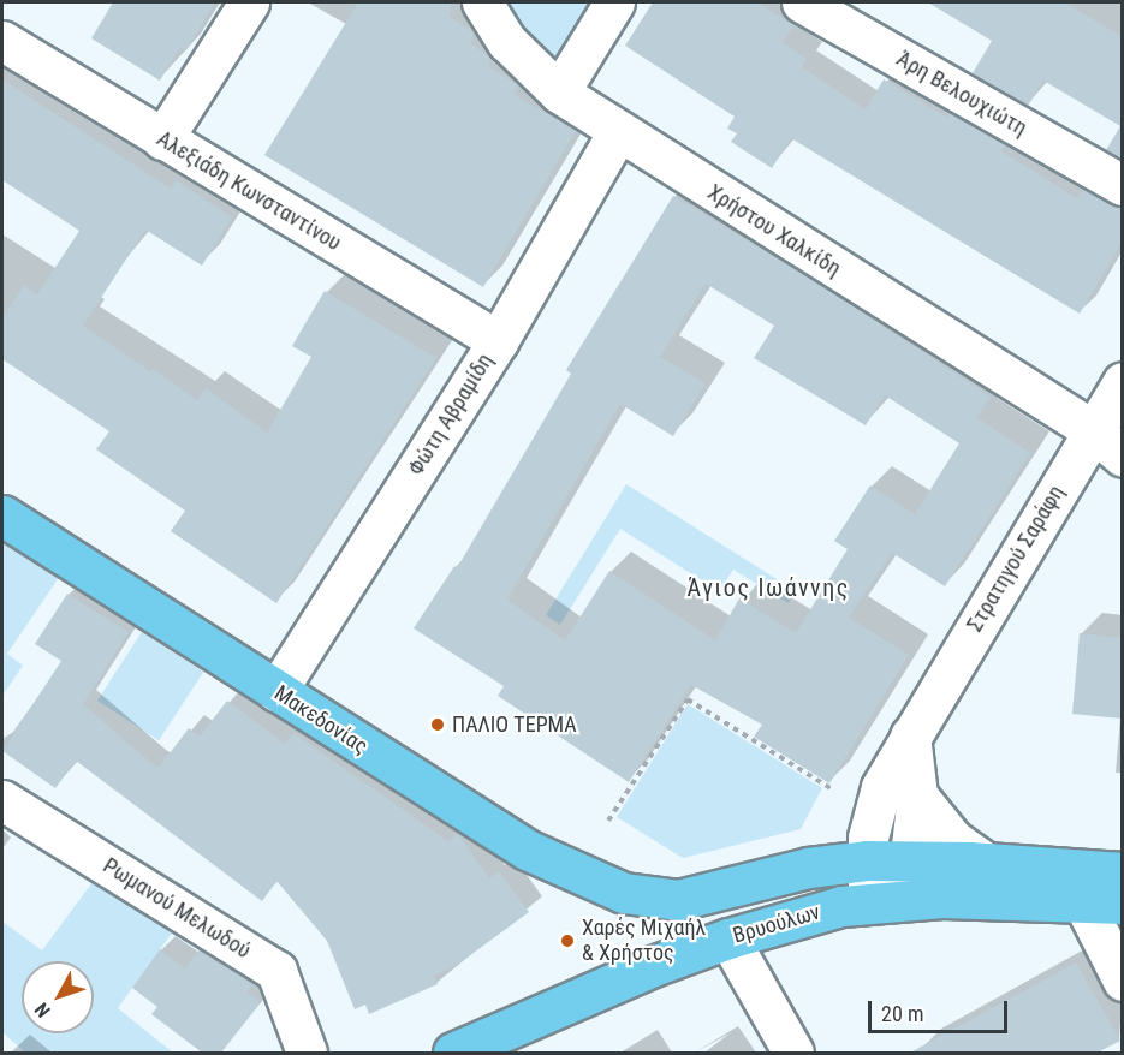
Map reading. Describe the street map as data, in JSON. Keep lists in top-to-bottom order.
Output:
{
  "streets": {
    "main road": ["Μακεδονίας", "Βρυούλων"],
    "street": [
      "Άρη Βελουχιώτη",
      "Αλεξιάδη Κωνσταντίνου",
      "Χρήστου Χαλκίδη",
      "Φώτη Αβραμίδη",
      "Στρατηγού Σαράφη",
      "Ρωμανού Μελωδού"
    ]
  },
  "crossings": [
    ["Αλεξιάδη Κωνσταντίνου", "Φώτη Αβραμίδη"],
    ["Χρήστου Χαλκίδη", "Φώτη Αβραμίδη"],
    ["Χρήστου Χαλκίδη", "Στρατηγού Σαράφη"],
    ["Φώτη Αβραμίδη", "Μακεδονίας"],
    ["Στρατηγού Σαράφη", "Βρυούλων"],
    ["Μακεδονίας", "Βρυούλων"]
  ],
  "districts": ["Άγιος Ιωάννης"],
  "places": ["ΠΑΛΙΟ ΤΕΡΜΑ", "Χαρές Μιχαήλ & Χρήστος"],
  "scale_bar": "20 m",
  "north": "bottom left"
}
